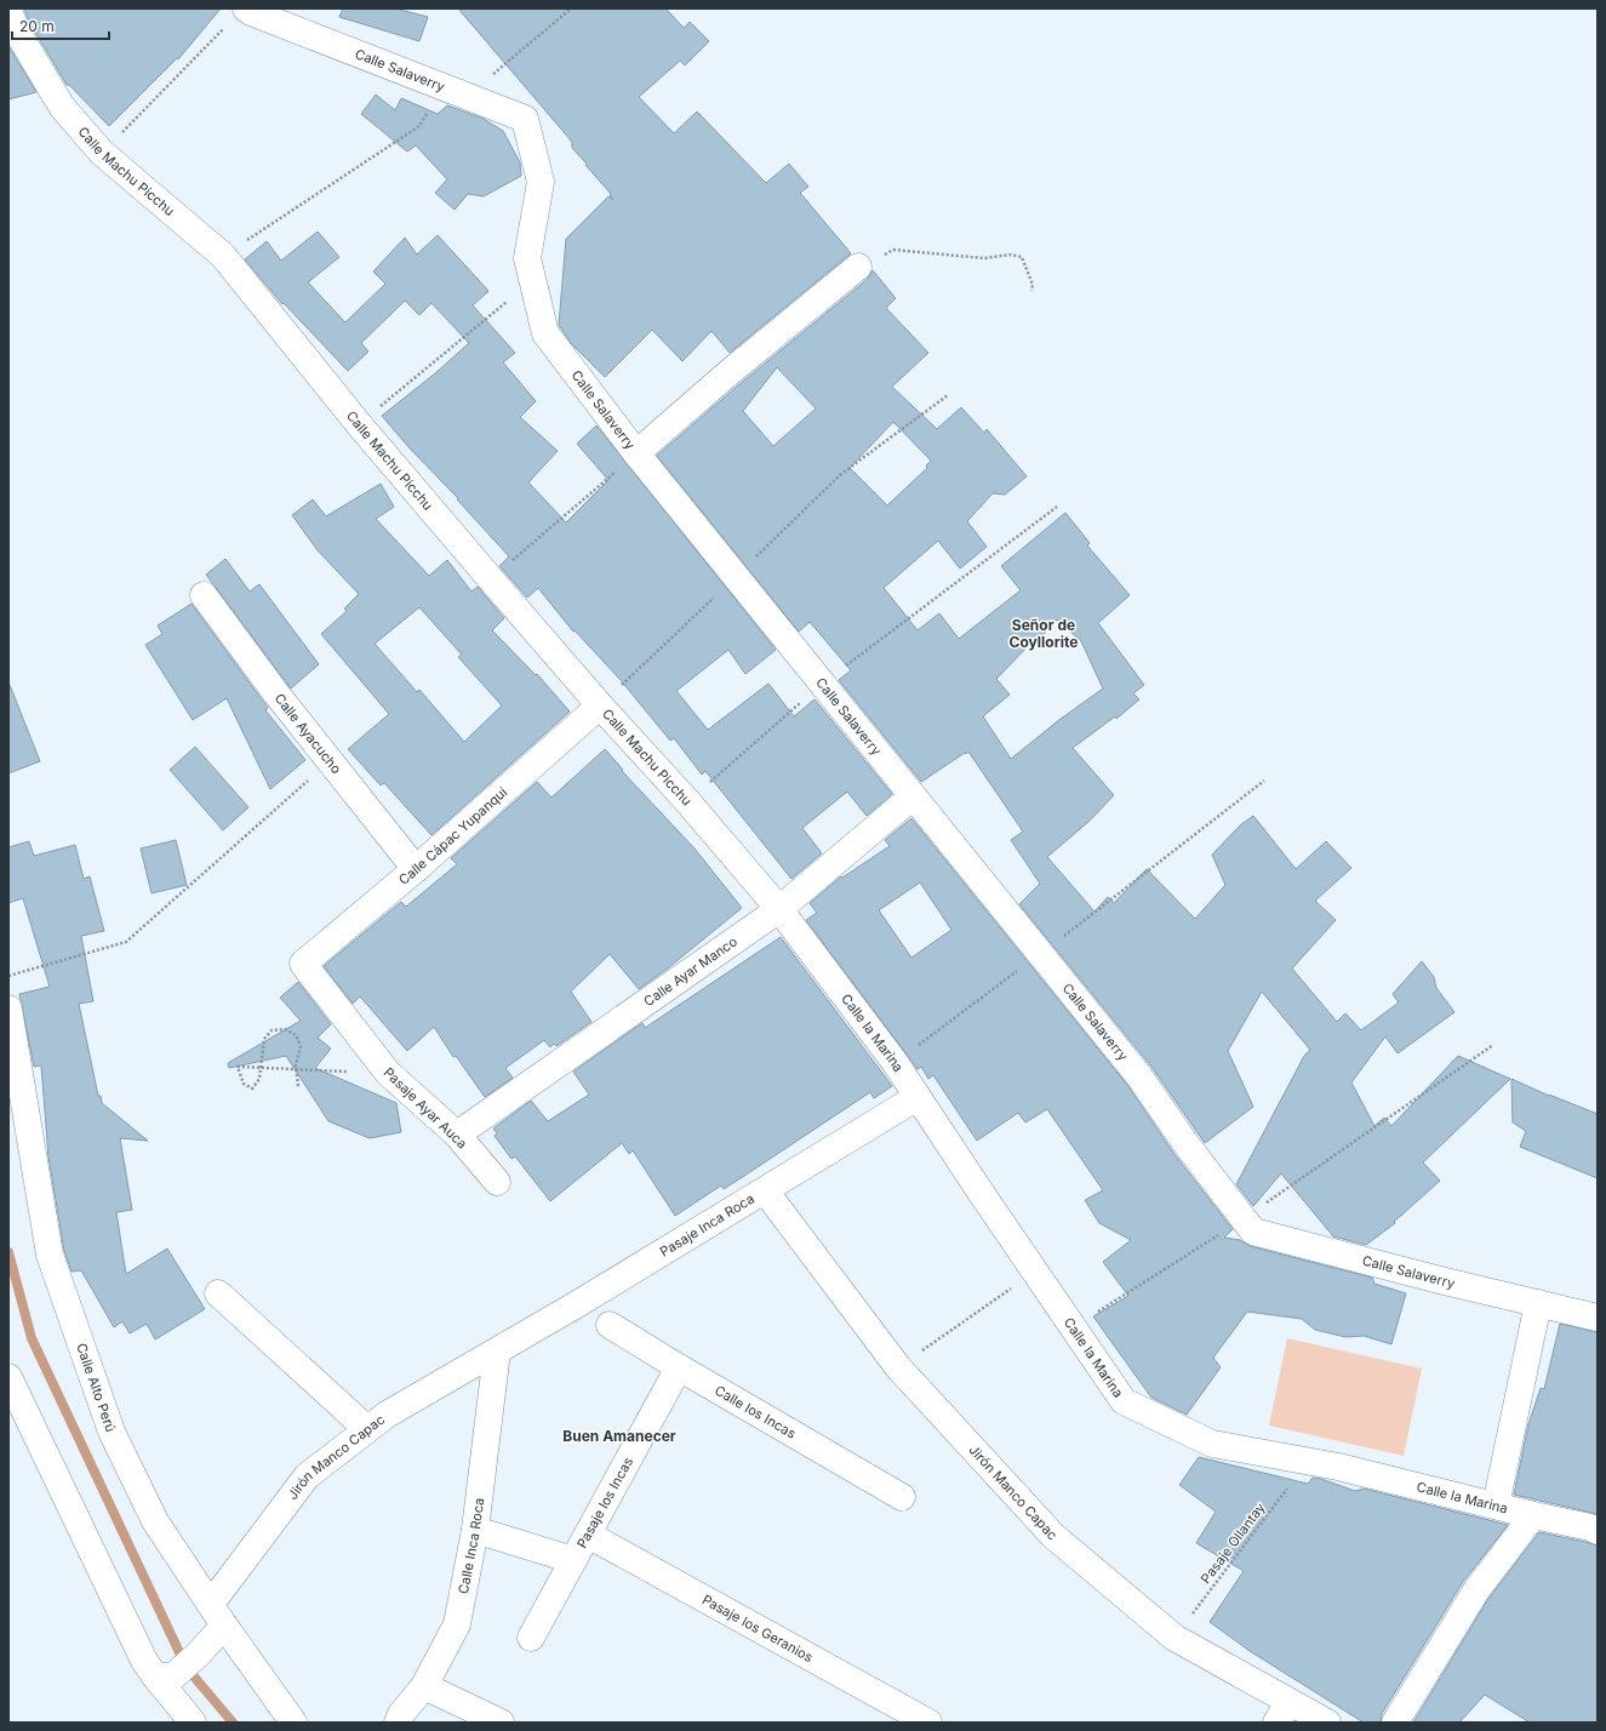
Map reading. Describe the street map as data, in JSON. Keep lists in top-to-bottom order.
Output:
{
  "streets": {
    "street": [
      "Calle Salaverry",
      "Calle Machu Picchu",
      "Calle Ayacucho",
      "Calle Cápac Yupanqui",
      "Calle Ayar Manco",
      "Calle la Marina",
      "Pasaje Ayar Auca",
      "Pasaje Inca Roca",
      "Calle Alto Perú",
      "Calle los Incas",
      "Jirón Manco Capac",
      "Pasaje los Incas",
      "Calle Inca Roca",
      "Pasaje los Geranios"
    ],
    "path": ["Pasaje Ollantay"]
  },
  "crossings": [
    ["Calle Salaverry", "Calle Ayar Manco"],
    ["Calle Machu Picchu", "Calle Cápac Yupanqui"],
    ["Calle Machu Picchu", "Calle Ayar Manco"],
    ["Calle Machu Picchu", "Calle la Marina"],
    ["Calle Ayacucho", "Calle Cápac Yupanqui"],
    ["Calle Cápac Yupanqui", "Pasaje Ayar Auca"],
    ["Calle Ayar Manco", "Calle la Marina"],
    ["Calle Ayar Manco", "Pasaje Ayar Auca"],
    ["Calle la Marina", "Pasaje Inca Roca"],
    ["Calle la Marina", "Pasaje Ollantay"],
    ["Pasaje Inca Roca", "Jirón Manco Capac"],
    ["Pasaje Inca Roca", "Calle Inca Roca"],
    ["Calle Alto Perú", "Jirón Manco Capac"],
    ["Calle los Incas", "Pasaje los Incas"],
    ["Jirón Manco Capac", "Pasaje Ollantay"],
    ["Jirón Manco Capac", "Calle Inca Roca"],
    ["Pasaje los Incas", "Pasaje los Geranios"]
  ],
  "districts": ["Señor de Coyllorite", "Buen Amanecer"],
  "scale_bar": "20 m"
}
